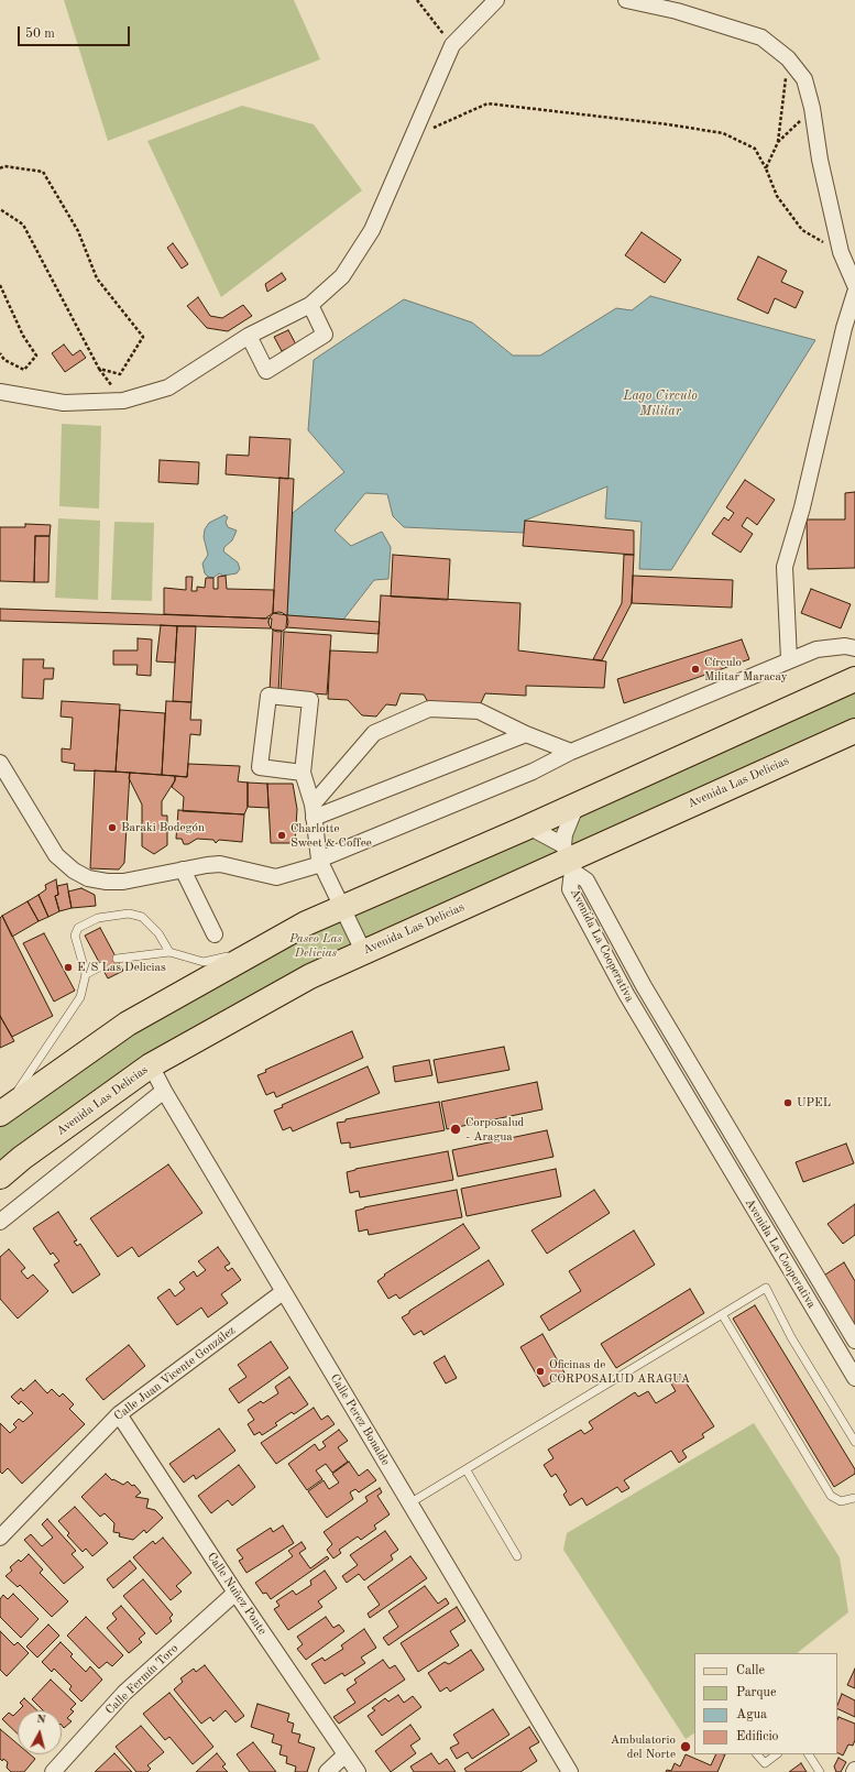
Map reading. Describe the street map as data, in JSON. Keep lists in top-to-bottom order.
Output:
{
  "streets": {
    "main road": ["Avenida Las Delicias"],
    "street": [
      "Avenida La Cooperativa",
      "Calle Juan Vicente González",
      "Calle Perez Bonalde",
      "Calle Nuñez Ponte",
      "Calle Fermín Toro"
    ]
  },
  "crossings": [
    ["Avenida Las Delicias", "Avenida La Cooperativa"],
    ["Avenida Las Delicias", "Calle Perez Bonalde"],
    ["Calle Juan Vicente González", "Calle Perez Bonalde"],
    ["Calle Juan Vicente González", "Calle Nuñez Ponte"],
    ["Calle Nuñez Ponte", "Calle Fermín Toro"]
  ],
  "water": ["Lago Circulo Militar"],
  "parks": ["Paseo Las Delicias"],
  "places": [
    "Círculo Militar Maracay",
    "Baraki Bodegón",
    "Charlotte Sweet & Coffee",
    "E/S Las Delicias",
    "UPEL",
    "Corposalud - Aragua",
    "Oficinas de CORPOSALUD ARAGUA",
    "Ambulatorio del Norte"
  ],
  "legend": [
    "Calle",
    "Parque",
    "Agua",
    "Edificio"
  ],
  "scale_bar": "50 m",
  "north": "top"
}
